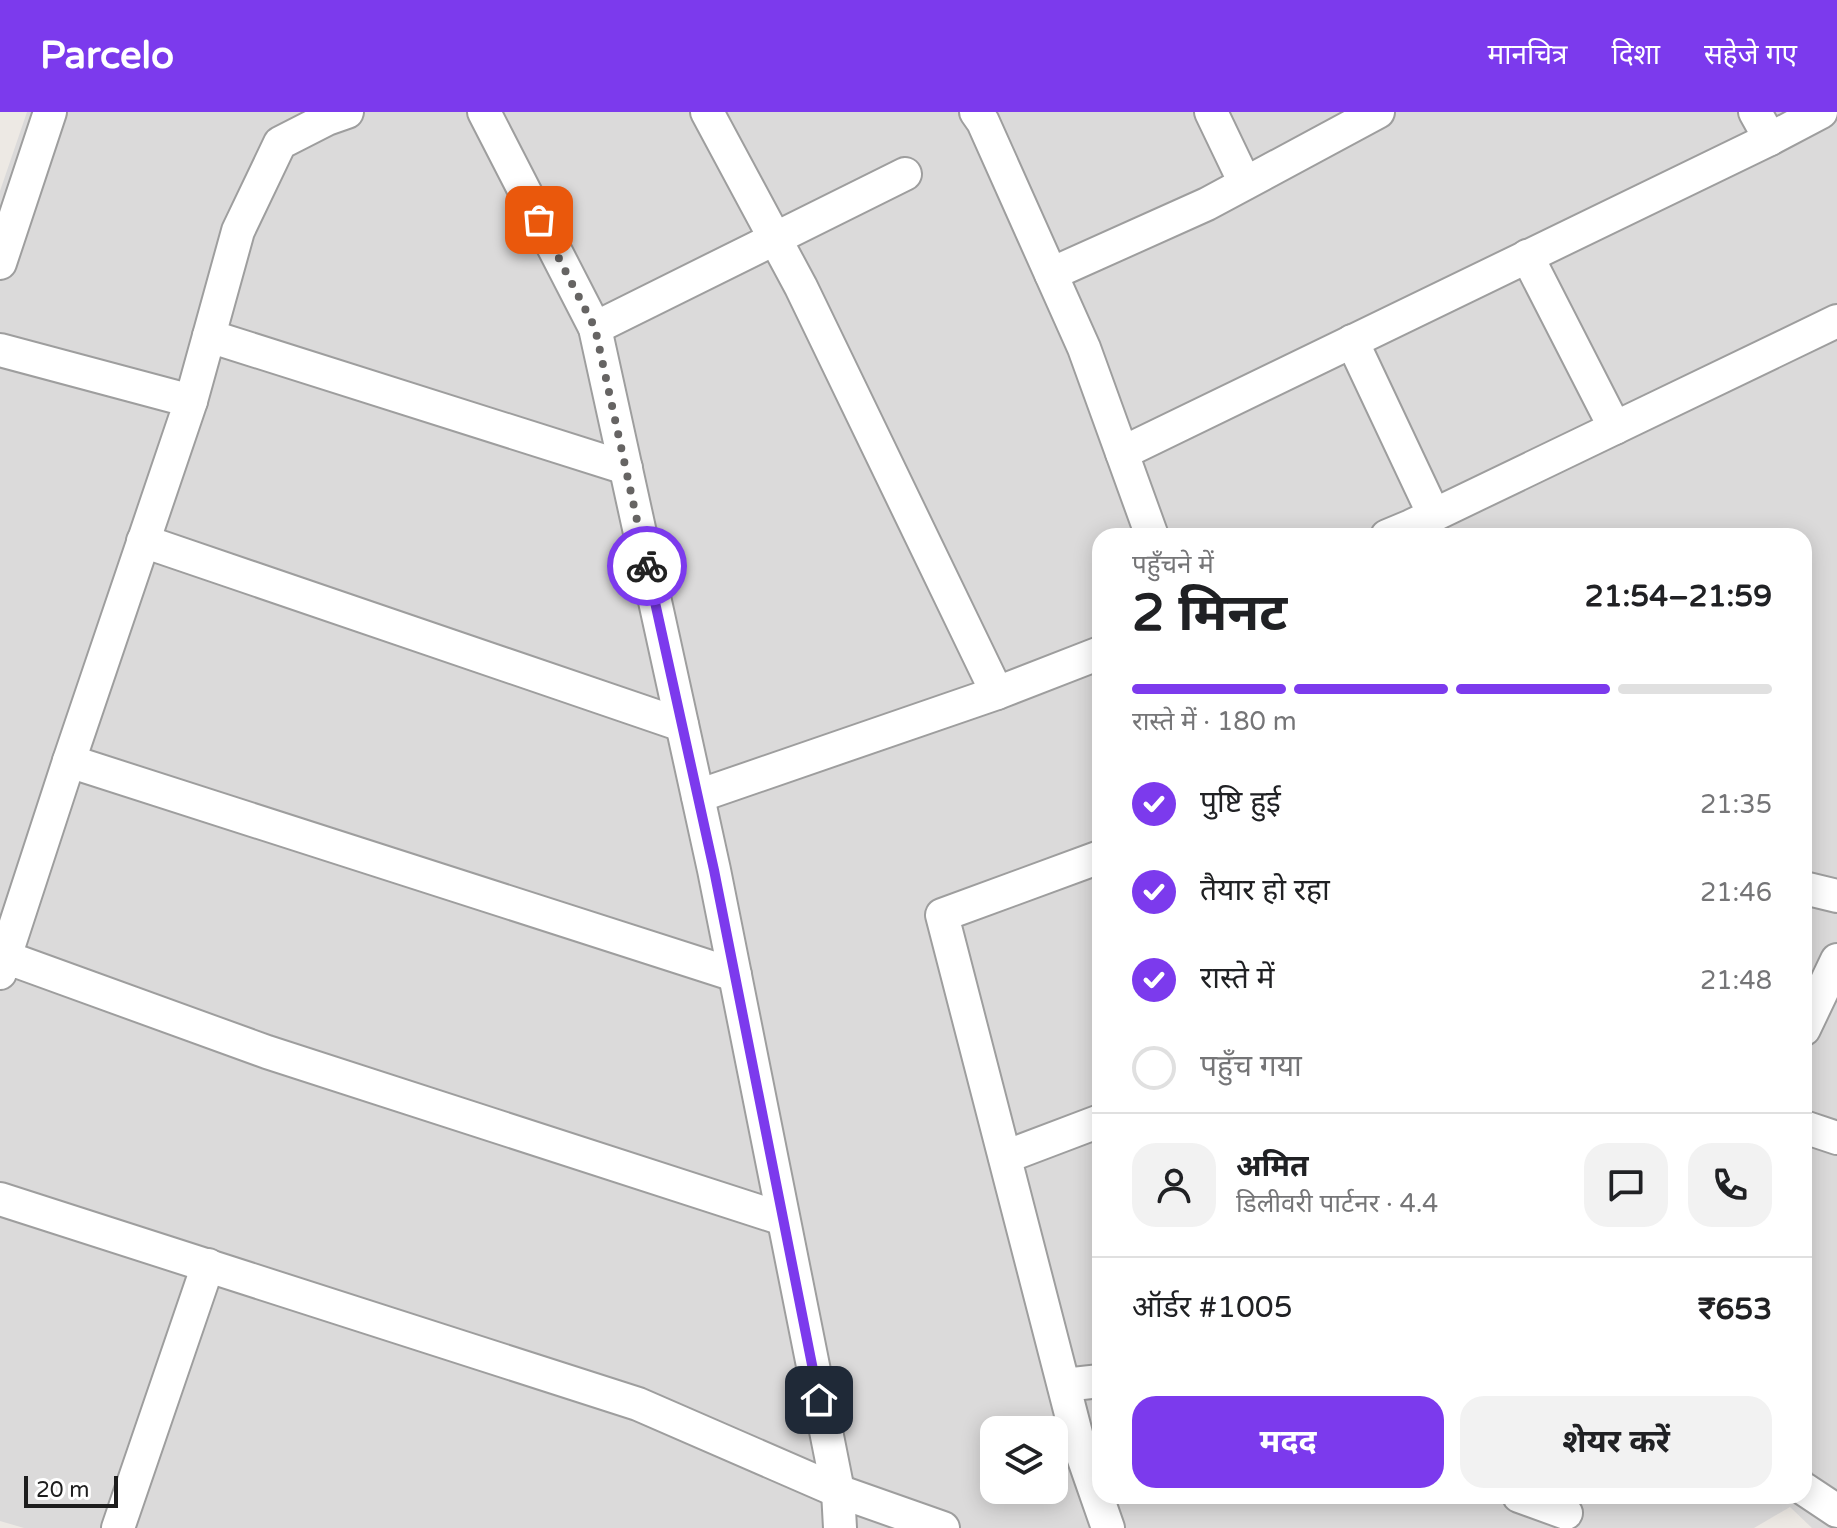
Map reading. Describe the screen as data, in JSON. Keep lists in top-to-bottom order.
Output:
{
  "scale_bar": "20 m",
  "page": {
    "header": "Parcelo",
    "nav": ["मानचित्र", "दिशा", "सहेजे गए"],
    "heading": ["2 मिनट", "पहुँचने में", "21:54–21:59"],
    "panel": [
      "अमित",
      "डिलीवरी पार्टनर · 4.4",
      "ऑर्डर #1005",
      "₹653"
    ],
    "bar": "रास्ते में · 180 m",
    "list": [
      ["पुष्टि हुई", "21:35"],
      ["तैयार हो रहा", "21:46"],
      ["रास्ते में", "21:48"],
      "पहुँच गया"
    ],
    "buttons": ["मदद", "शेयर करें"],
    "scale": "20 m"
  }
}
